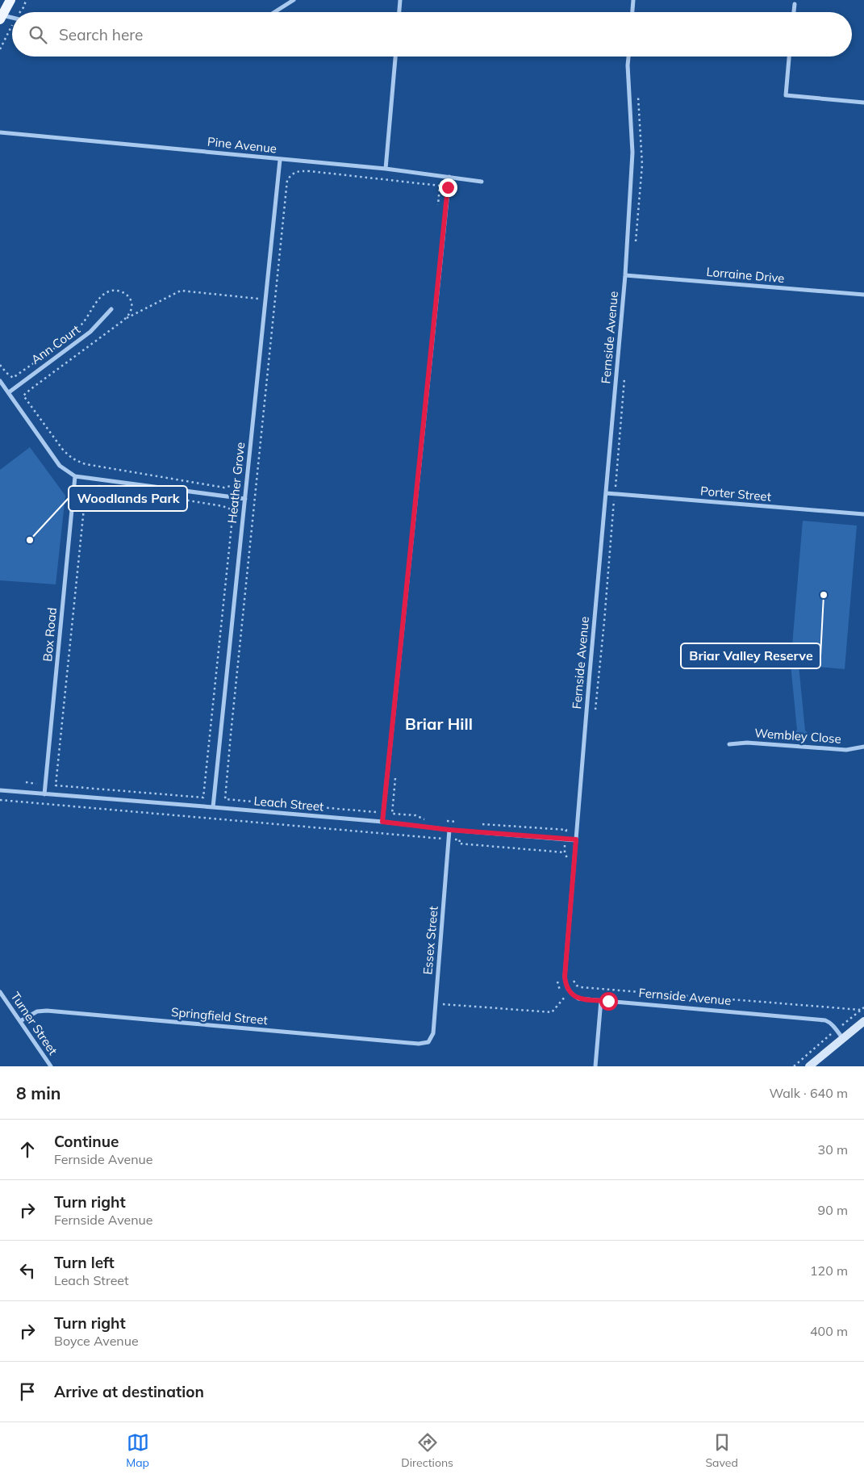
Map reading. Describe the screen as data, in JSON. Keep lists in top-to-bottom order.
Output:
{
  "streets": {
    "street": [
      "Pine Avenue",
      "Lorraine Drive",
      "Fernside Avenue",
      "Ann Court",
      "Heather Grove",
      "Porter Street",
      "Box Road",
      "Wembley Close",
      "Leach Street",
      "Essex Street",
      "Springfield Street",
      "Turner Street"
    ]
  },
  "crossings": [
    ["Pine Avenue", "Heather Grove"],
    ["Lorraine Drive", "Fernside Avenue"],
    ["Fernside Avenue", "Porter Street"],
    ["Fernside Avenue", "Leach Street"],
    ["Heather Grove", "Leach Street"],
    ["Box Road", "Leach Street"],
    ["Leach Street", "Essex Street"],
    ["Essex Street", "Springfield Street"],
    ["Springfield Street", "Turner Street"]
  ],
  "districts": ["Briar Hill"],
  "places": ["Woodlands Park", "Briar Valley Reserve"],
  "page": {
    "search": "Search here",
    "heading": ["8 min", "Walk · 640 m"],
    "list": [
      ["Continue", "Fernside Avenue", "30 m"],
      ["Turn right", "Fernside Avenue", "90 m"],
      ["Turn left", "Leach Street", "120 m"],
      ["Turn right", "Boyce Avenue", "400 m"],
      "Arrive at destination"
    ],
    "nav": ["Map", "Directions", "Saved"]
  }
}
